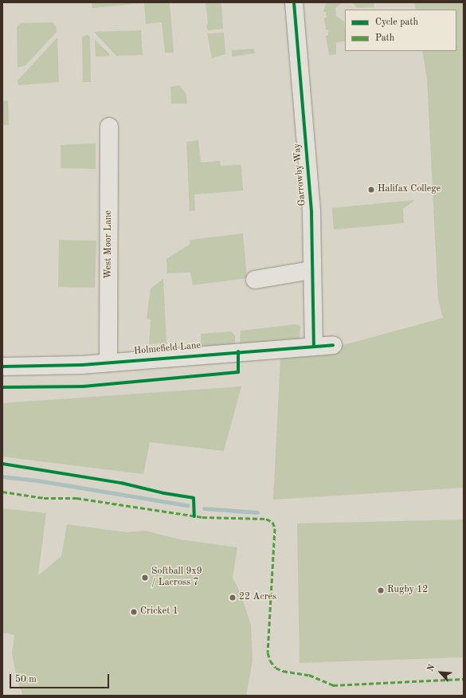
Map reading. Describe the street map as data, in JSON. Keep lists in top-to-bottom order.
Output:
{
  "streets": {
    "street": ["Garrowby Way", "West Moor Lane", "Holmefield Lane"]
  },
  "crossings": [
    ["Garrowby Way", "Holmefield Lane"],
    ["West Moor Lane", "Holmefield Lane"]
  ],
  "places": [
    "Halifax College",
    "Softball 9x9 / Lacross 7",
    "Rugby 12",
    "22 Acres",
    "Cricket 1"
  ],
  "legend": ["Cycle path", "Path"],
  "scale_bar": "50 m",
  "north": "top left"
}
